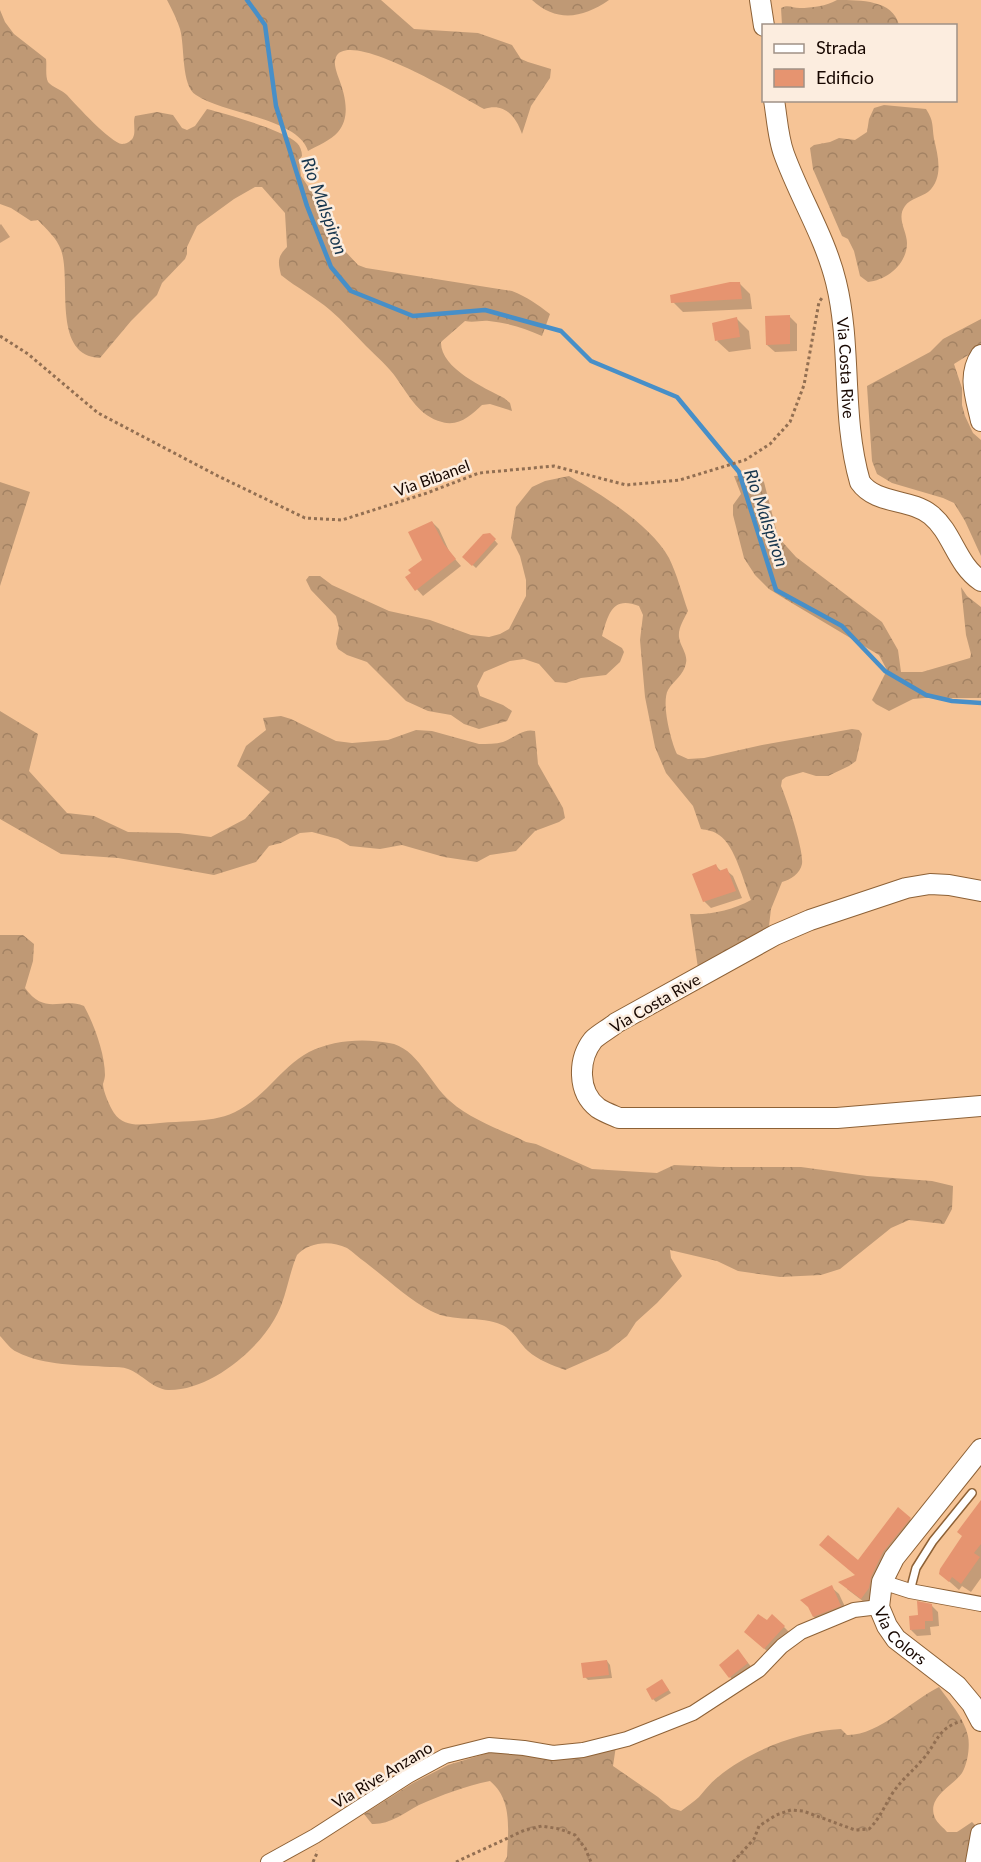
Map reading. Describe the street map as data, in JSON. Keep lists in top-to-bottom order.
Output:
{
  "streets": {
    "street": ["Via Costa Rive", "Via Colors", "Via Rive Anzano"],
    "path": ["Via Bibanel"]
  },
  "crossings": [
    ["Via Costa Rive", "Via Bibanel"],
    ["Via Colors", "Via Rive Anzano"]
  ],
  "water": ["Rio Malspiron"],
  "legend": ["Strada", "Edificio"]
}
